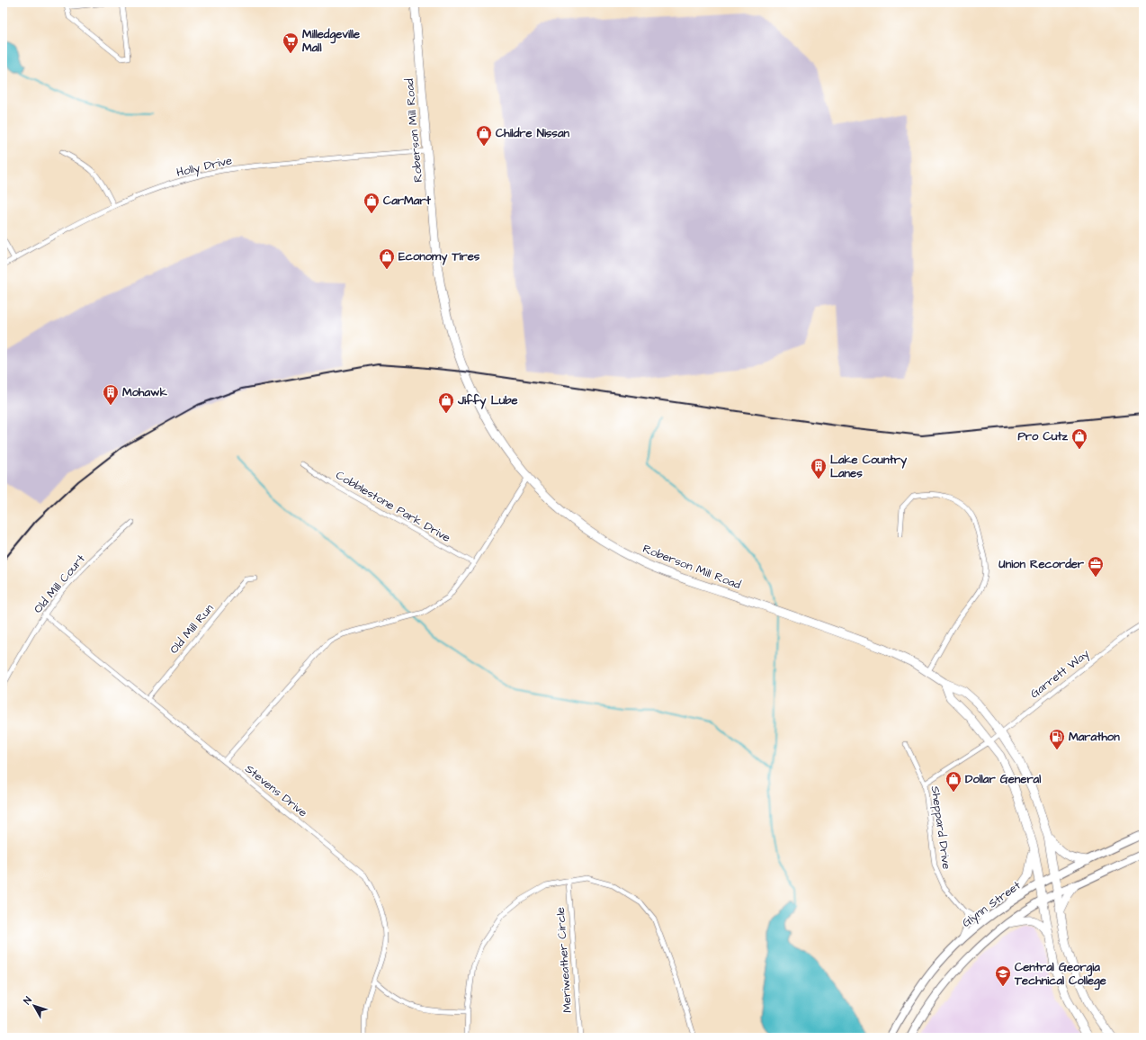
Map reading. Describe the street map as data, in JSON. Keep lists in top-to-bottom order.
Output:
{
  "streets": {
    "highway": ["Roberson Mill Road"],
    "main road": ["Glynn Street"],
    "street": [
      "Holly Drive",
      "Cobblestone Park Drive",
      "Old Mill Court",
      "Old Mill Run",
      "Garrett Way",
      "Stevens Drive",
      "Sheppard Drive",
      "Meriweather Circle"
    ]
  },
  "crossings": [
    ["Roberson Mill Road", "Holly Drive"],
    ["Roberson Mill Road", "Garrett Way"],
    ["Roberson Mill Road", "Glynn Street"],
    ["Old Mill Court", "Stevens Drive"],
    ["Old Mill Run", "Stevens Drive"],
    ["Garrett Way", "Sheppard Drive"]
  ],
  "places": {
    "supermarket": ["Milledgeville Mall"],
    "shop": [
      "Childre Nissan",
      "CarMart",
      "Economy Tires",
      "Jiffy Lube",
      "Pro Cutz",
      "Dollar General"
    ],
    "building": ["Mohawk", "Lake Country Lanes"],
    "office": ["Union Recorder"],
    "fuel station": ["Marathon"],
    "school or university": ["Central Georgia Technical College"]
  },
  "north": "top left"
}
